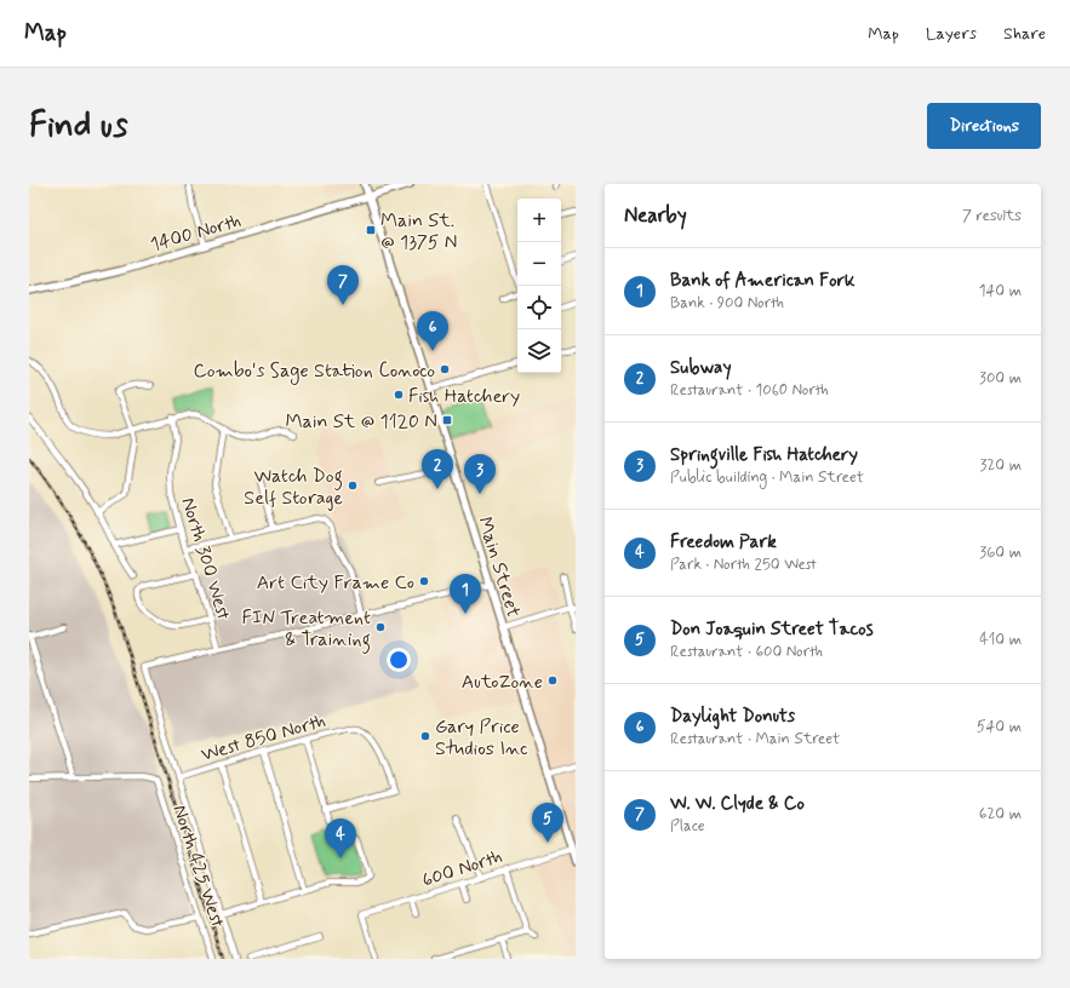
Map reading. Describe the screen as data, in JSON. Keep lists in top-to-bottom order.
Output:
{
  "streets": {
    "main road": ["1400 North", "Main Street"],
    "street": [
      "North 300 West",
      "West 850 North",
      "North 425 West",
      "600 North"
    ]
  },
  "crossings": [
    ["1400 North", "Main Street"],
    ["Main Street", "600 North"]
  ],
  "places": {
    "transit": ["Main St. @ 1375 N", "Main St @ 1120 N"],
    "other": [
      "Combo's Sage Station Conoco",
      "Fish Hatchery",
      "Watch Dog Self Storage",
      "Art City Frame Co",
      "FIN Treatment & Training",
      "AutoZone",
      "Gary Price Studios Inc"
    ]
  },
  "page": {
    "header": "Map",
    "nav": ["Map", "Layers", "Share"],
    "buttons": "Directions",
    "title": "Find us",
    "heading": ["Nearby", "7 results"],
    "map_buttons": ["+", "−"],
    "list": [
      {
        "mark": "1",
        "name": "Bank of American Fork",
        "note": "Bank · 900 North",
        "value": "140 m"
      },
      {
        "mark": "2",
        "name": "Subway",
        "note": "Restaurant · 1060 North",
        "value": "300 m"
      },
      {
        "mark": "3",
        "name": "Springville Fish Hatchery",
        "note": "Public building · Main Street",
        "value": "320 m"
      },
      {
        "mark": "4",
        "name": "Freedom Park",
        "note": "Park · North 250 West",
        "value": "360 m"
      },
      {
        "mark": "5",
        "name": "Don Joaquin Street Tacos",
        "note": "Restaurant · 600 North",
        "value": "410 m"
      },
      {
        "mark": "6",
        "name": "Daylight Donuts",
        "note": "Restaurant · Main Street",
        "value": "540 m"
      },
      {
        "mark": "7",
        "name": "W. W. Clyde & Co",
        "note": "Place",
        "value": "620 m"
      }
    ],
    "pins": [
      "7",
      "6",
      "2",
      "3",
      "1",
      "5",
      "4"
    ]
  }
}
